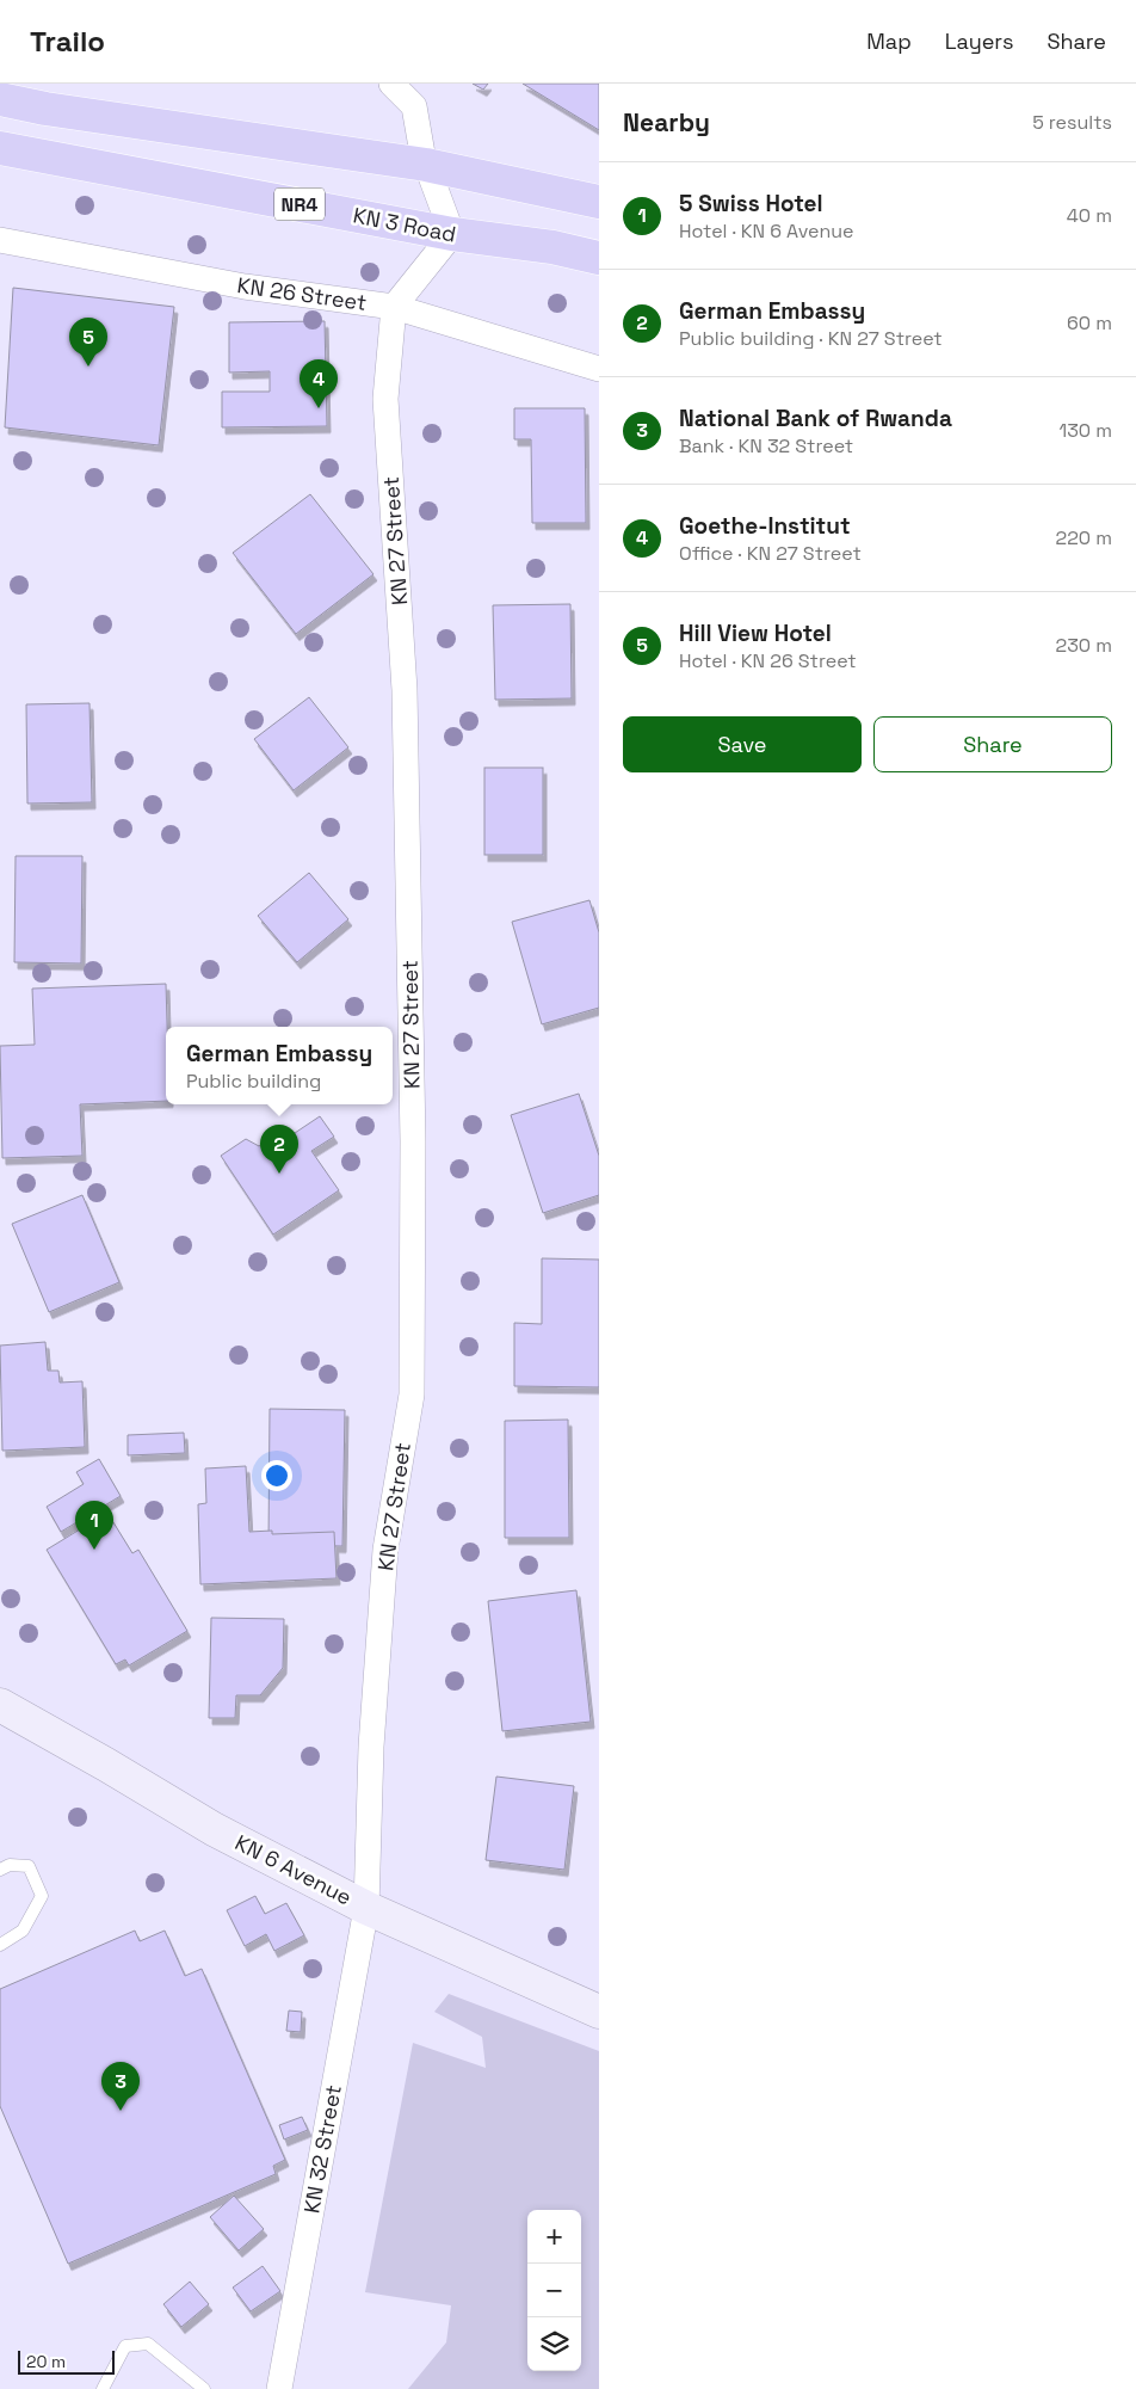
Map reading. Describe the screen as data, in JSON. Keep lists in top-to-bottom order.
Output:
{
  "streets": {
    "highway": ["NR4", "KN 3 Road"],
    "main road": ["KN 6 Avenue"],
    "street": ["KN 26 Street", "KN 27 Street", "KN 32 Street"]
  },
  "crossings": [
    ["KN 26 Street", "KN 27 Street"],
    ["KN 27 Street", "KN 6 Avenue"],
    ["KN 27 Street", "KN 32 Street"],
    ["KN 6 Avenue", "KN 32 Street"]
  ],
  "scale_bar": "20 m",
  "page": {
    "header": "Trailo",
    "nav": ["Map", "Layers", "Share"],
    "heading": ["Nearby", "5 results"],
    "list": [
      {
        "mark": "1",
        "name": "5 Swiss Hotel",
        "note": "Hotel · KN 6 Avenue",
        "value": "40 m"
      },
      {
        "mark": "2",
        "name": "German Embassy",
        "note": "Public building · KN 27 Street",
        "value": "60 m"
      },
      {
        "mark": "3",
        "name": "National Bank of Rwanda",
        "note": "Bank · KN 32 Street",
        "value": "130 m"
      },
      {
        "mark": "4",
        "name": "Goethe-Institut",
        "note": "Office · KN 27 Street",
        "value": "220 m"
      },
      {
        "mark": "5",
        "name": "Hill View Hotel",
        "note": "Hotel · KN 26 Street",
        "value": "230 m"
      }
    ],
    "pins": [
      "5",
      "4",
      "2",
      "1",
      "3"
    ],
    "buttons": ["Save", "Share"],
    "popup": ["German Embassy", "Public building"],
    "map_buttons": ["+", "−"],
    "scale": "20 m"
  }
}
